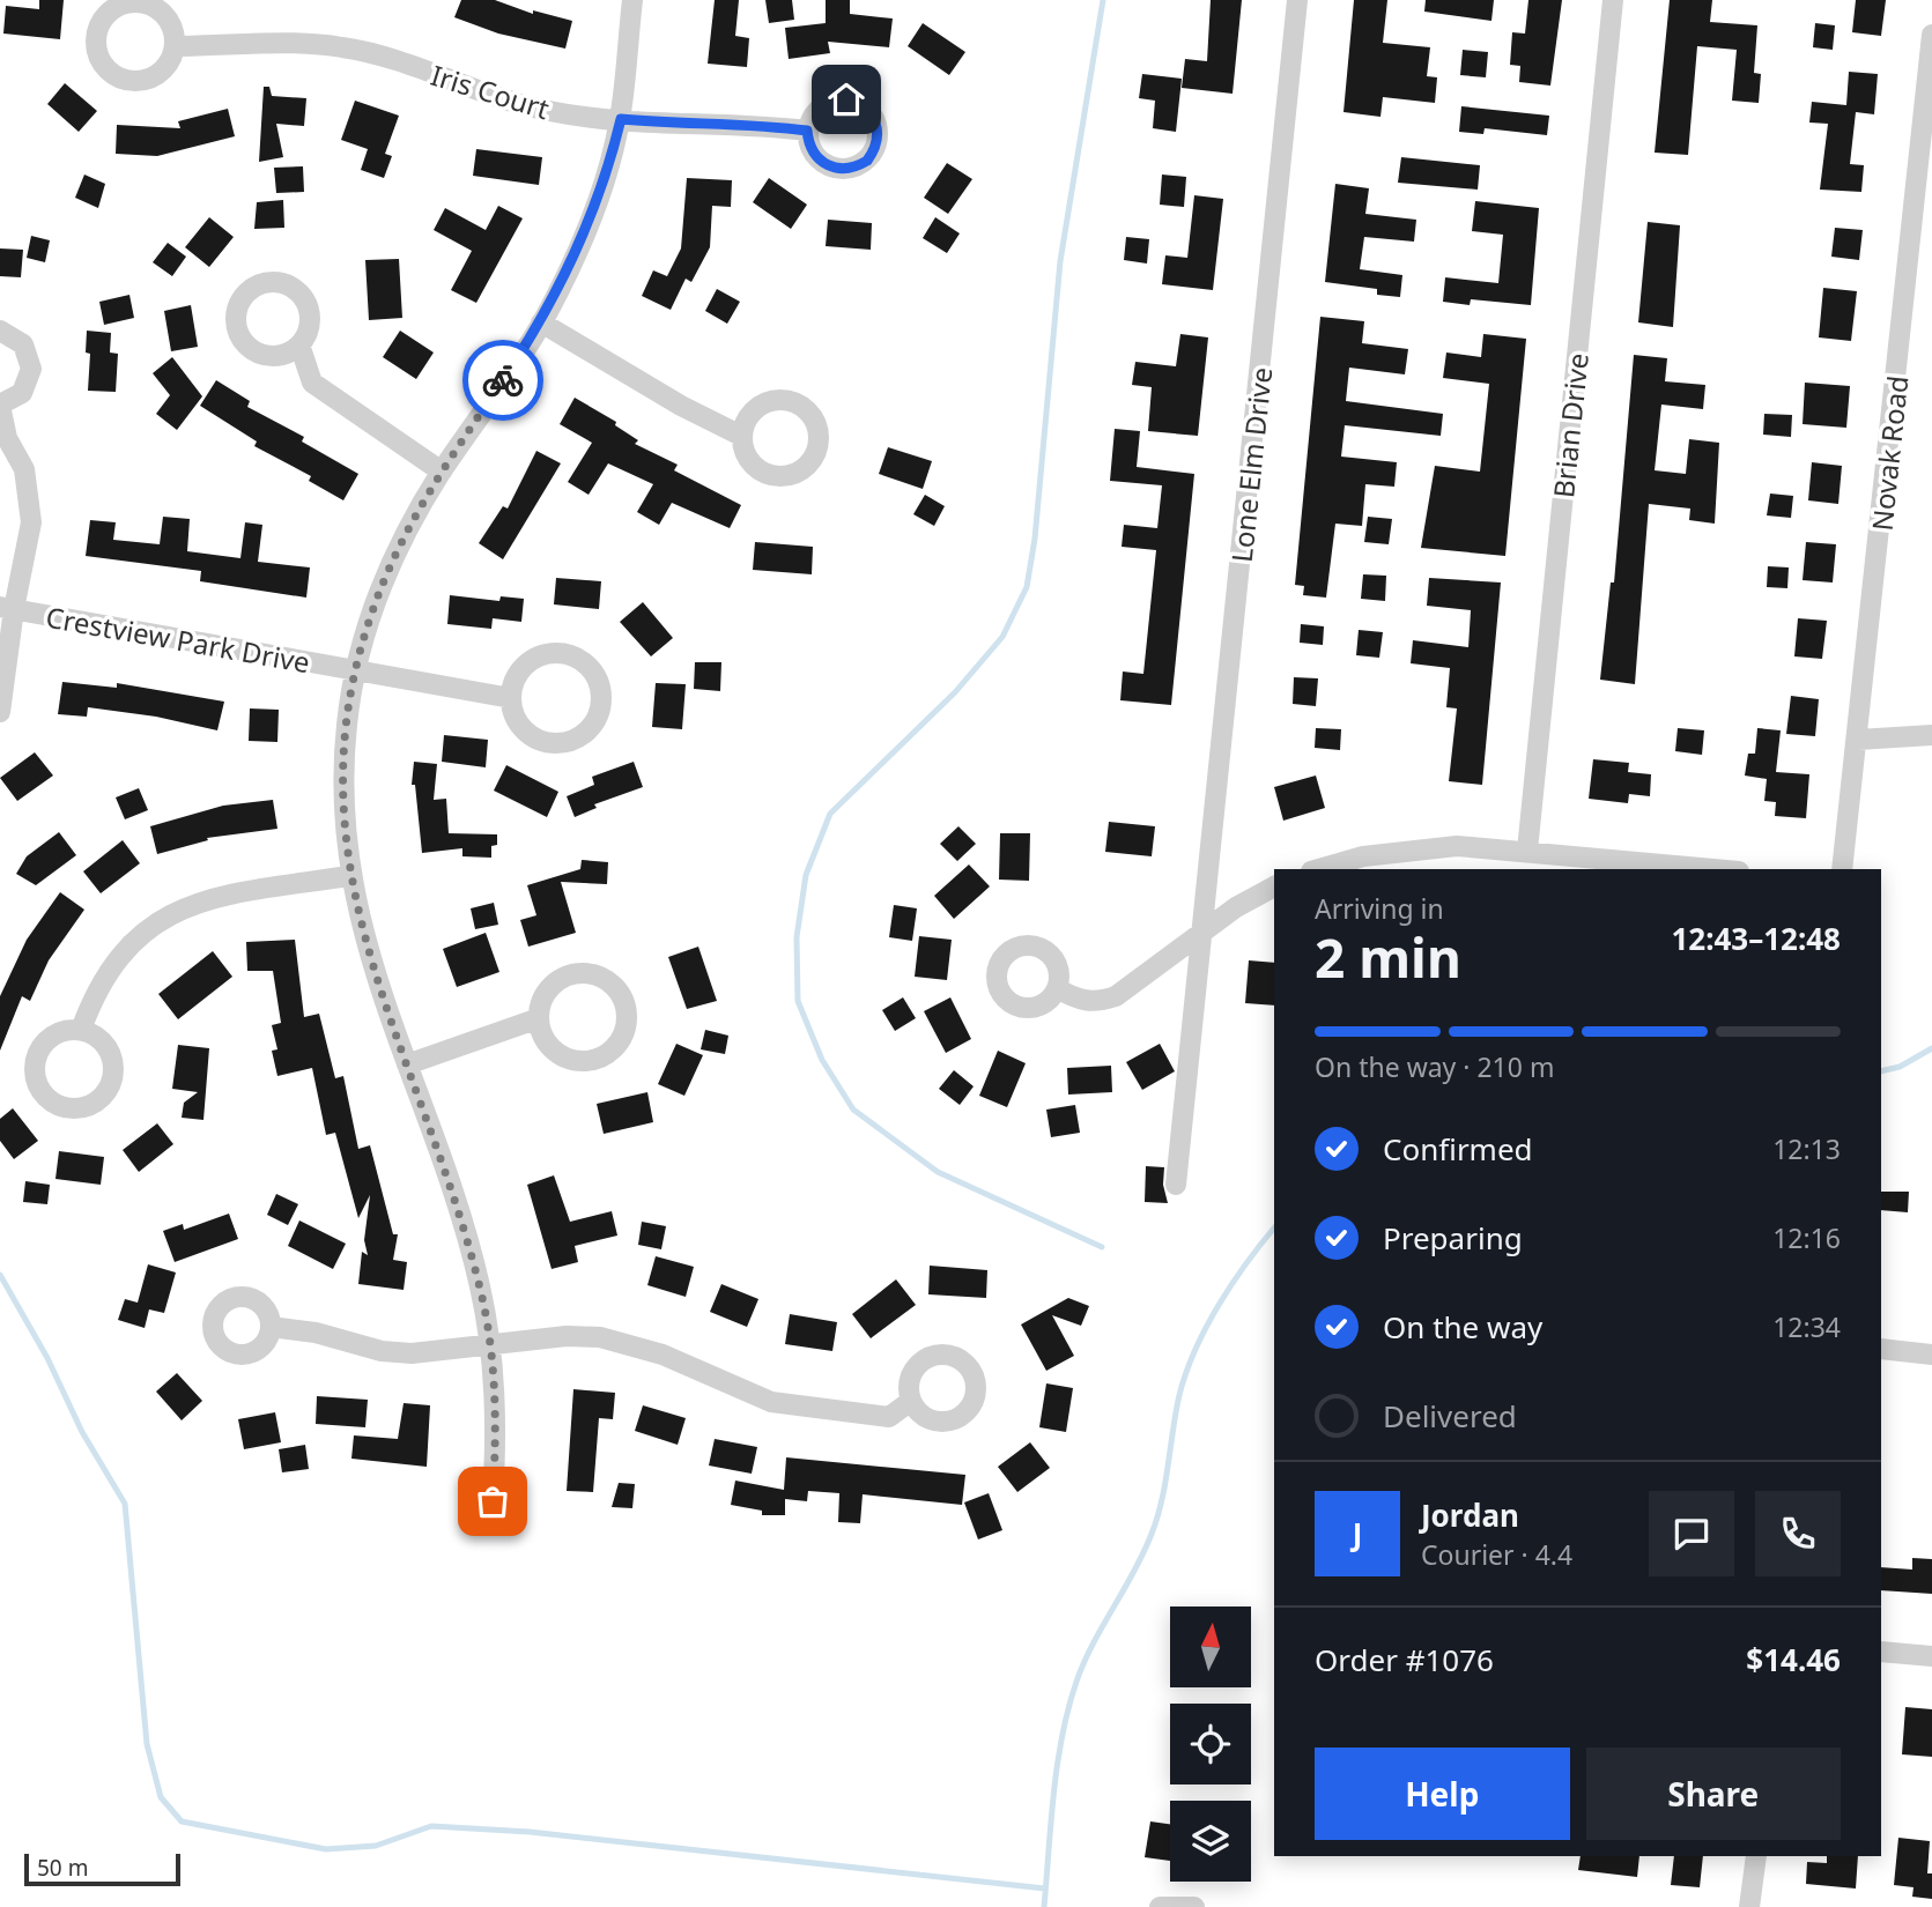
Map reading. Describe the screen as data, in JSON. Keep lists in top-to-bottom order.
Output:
{
  "streets": {
    "street": [
      "Iris Court",
      "Brian Drive",
      "Novak Road",
      "Lone Elm Drive",
      "Crestview Park Drive"
    ]
  },
  "scale_bar": "50 m",
  "north": "top",
  "page": {
    "heading": ["2 min", "Arriving in", "12:43–12:48"],
    "panel": [
      "Jordan",
      "Courier · 4.4",
      "Order #1076",
      "$14.46"
    ],
    "bar": "On the way · 210 m",
    "list": [
      ["Confirmed", "12:13"],
      ["Preparing", "12:16"],
      ["On the way", "12:34"],
      "Delivered"
    ],
    "round": "J",
    "buttons": ["Help", "Share"],
    "scale": "50 m"
  }
}
